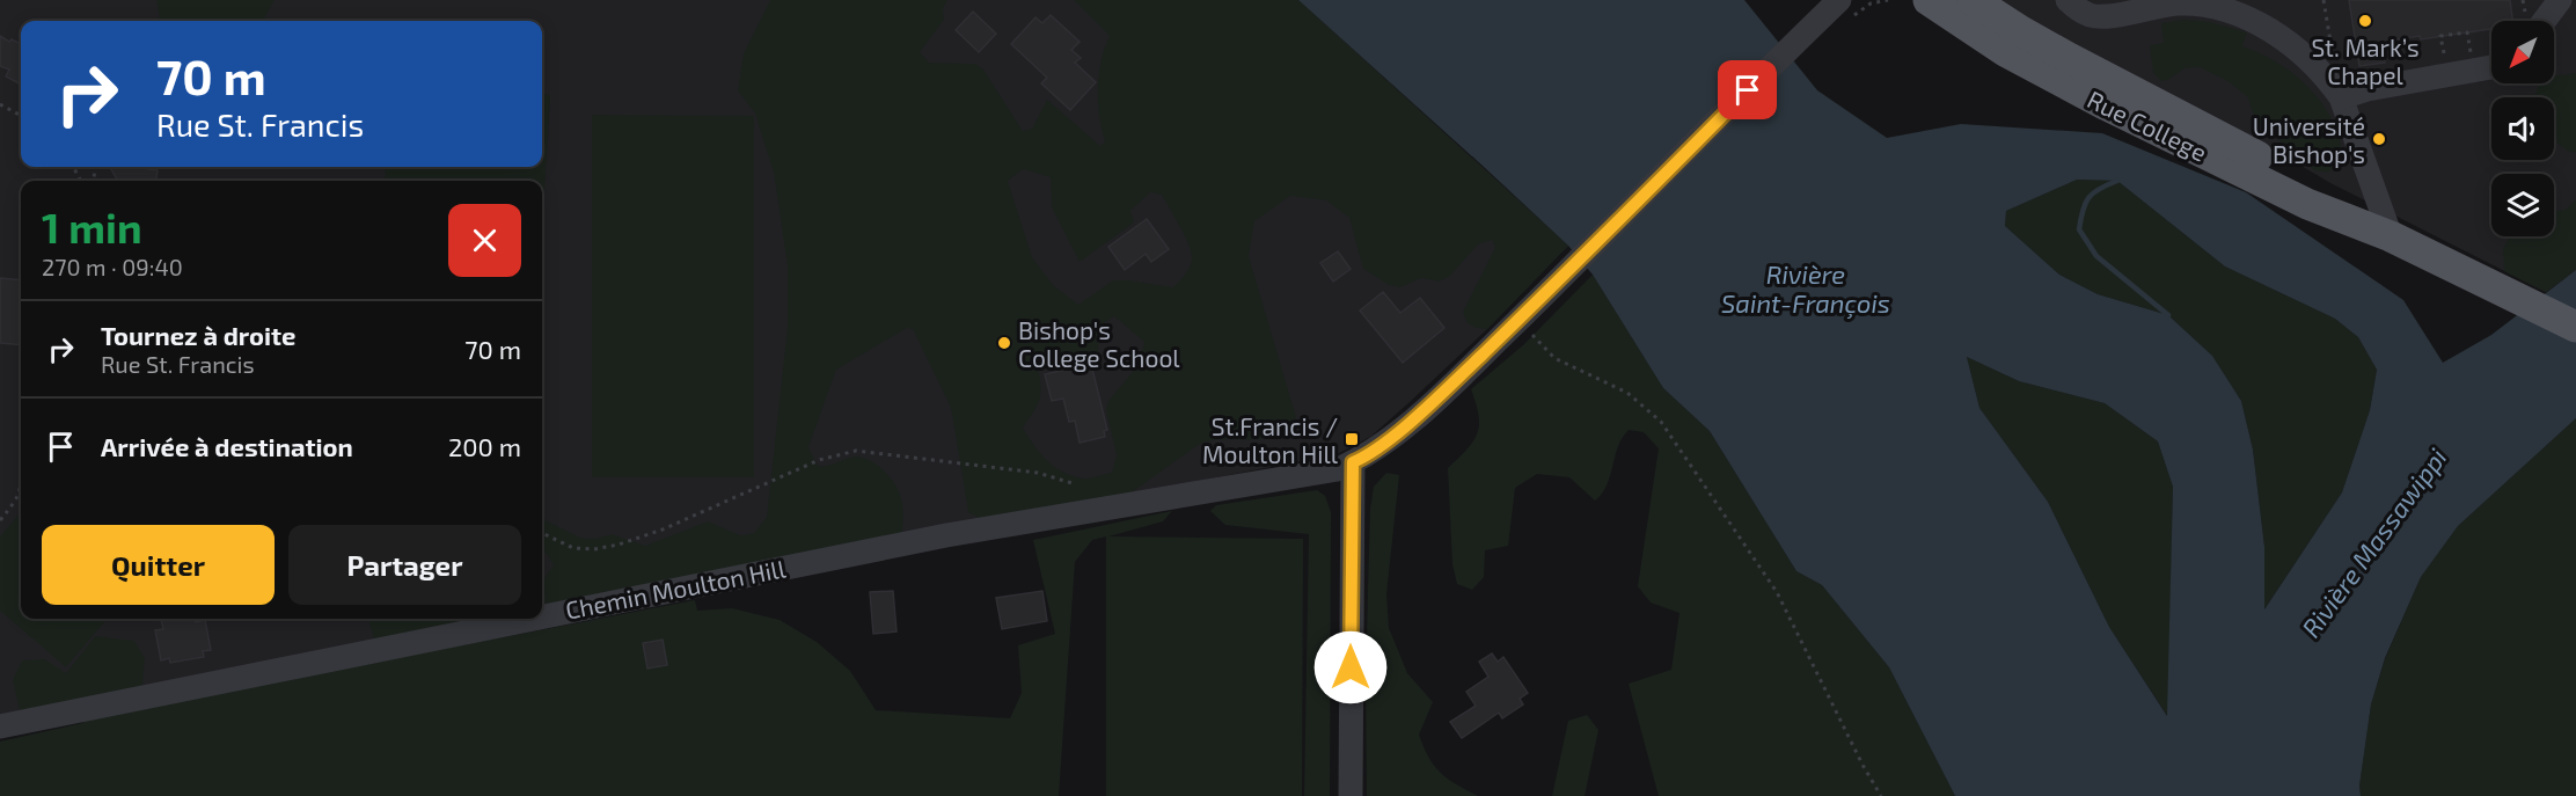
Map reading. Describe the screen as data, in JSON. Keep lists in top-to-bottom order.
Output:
{
  "streets": {
    "main road": ["Rue College"],
    "street": ["Chemin Moulton Hill"]
  },
  "water": ["Rivière Saint-François", "Rivière Massawippi"],
  "places": {
    "other": ["St. Mark’s Chapel", "Université Bishop's", "Bishop's College School"],
    "transit": ["St.Francis / Moulton Hill"]
  },
  "north": "bottom left",
  "page": {
    "turn": ["70 m", "Rue St. Francis"],
    "heading": ["1 min", "270 m · 09:40"],
    "list": [
      {
        "name": "Tournez à droite",
        "note": "Rue St. Francis",
        "value": "70 m"
      },
      {
        "name": "Arrivée à destination",
        "value": "200 m"
      }
    ],
    "buttons": ["Quitter", "Partager"]
  }
}
